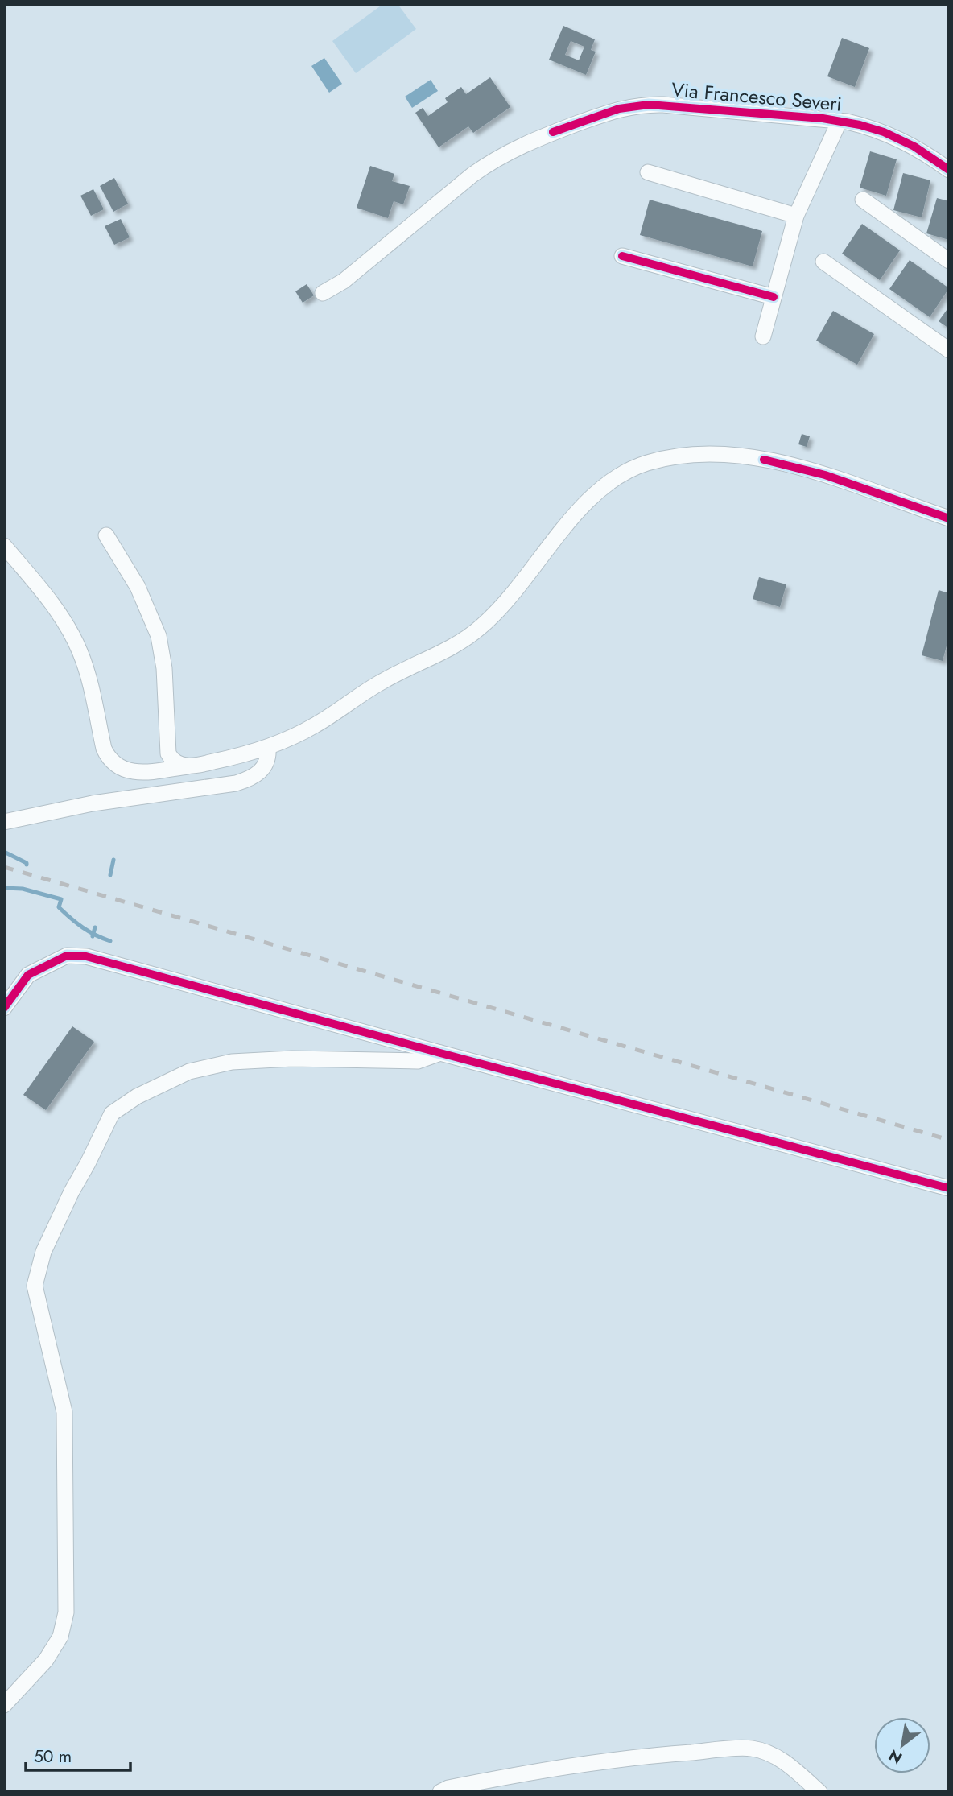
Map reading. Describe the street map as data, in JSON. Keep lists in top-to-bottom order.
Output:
{
  "streets": {
    "street": ["Via Francesco Severi"]
  },
  "scale_bar": "50 m",
  "north": "bottom left"
}
